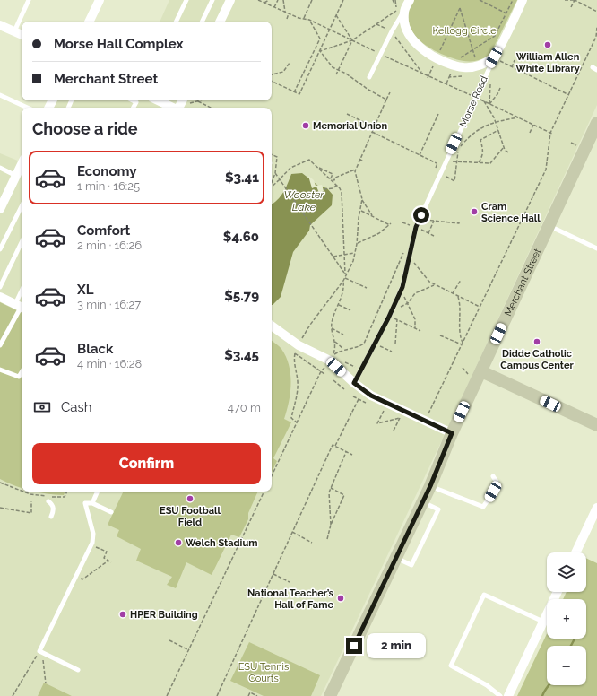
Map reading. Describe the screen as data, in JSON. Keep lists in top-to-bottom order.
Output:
{
  "streets": {
    "main road": ["Merchant Street"],
    "street": ["Morse Road"]
  },
  "water": ["Wooster Lake"],
  "parks": ["Kellogg Circle", "ESU Tennis Courts"],
  "places": [
    "William Allen White Library",
    "Memorial Union",
    "Cram Science Hall",
    "Didde Catholic Campus Center",
    "ESU Football Field",
    "Welch Stadium",
    "National Teacher’s Hall of Fame",
    "HPER Building"
  ],
  "page": {
    "banner": ["Morse Hall Complex", "Merchant Street"],
    "heading": "Choose a ride",
    "list": [
      {
        "name": "Economy",
        "note": "1 min · 16:25",
        "value": "$3.41"
      },
      {
        "name": "Comfort",
        "note": "2 min · 16:26",
        "value": "$4.60"
      },
      {
        "name": "XL",
        "note": "3 min · 16:27",
        "value": "$5.79"
      },
      {
        "name": "Black",
        "note": "4 min · 16:28",
        "value": "$3.45"
      }
    ],
    "pay": ["Cash", "470 m"],
    "buttons": "Confirm",
    "map_buttons": ["+", "−"],
    "bubble": "2 min"
  }
}
